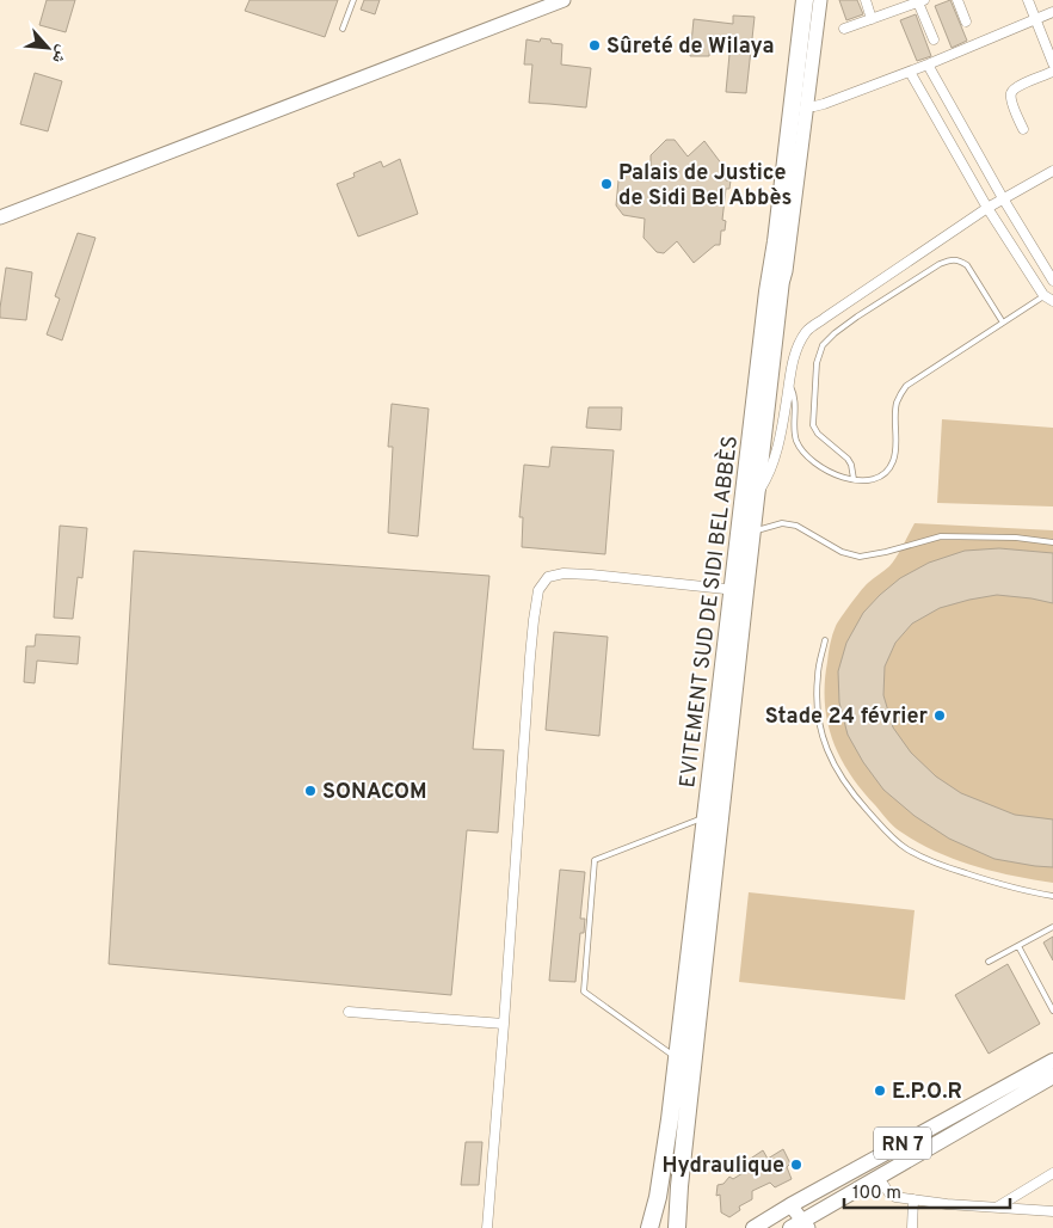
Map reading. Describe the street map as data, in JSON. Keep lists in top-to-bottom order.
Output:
{
  "streets": {
    "highway": ["EVITEMENT SUD DE SIDI BEL ABBÈS"],
    "main road": ["RN 7"]
  },
  "places": [
    "Sûreté de Wilaya",
    "Palais de Justice de Sidi Bel Abbès",
    "Stade 24 février",
    "SONACOM",
    "E.P.O.R",
    "Hydraulique"
  ],
  "scale_bar": "100 m",
  "north": "bottom right"
}
